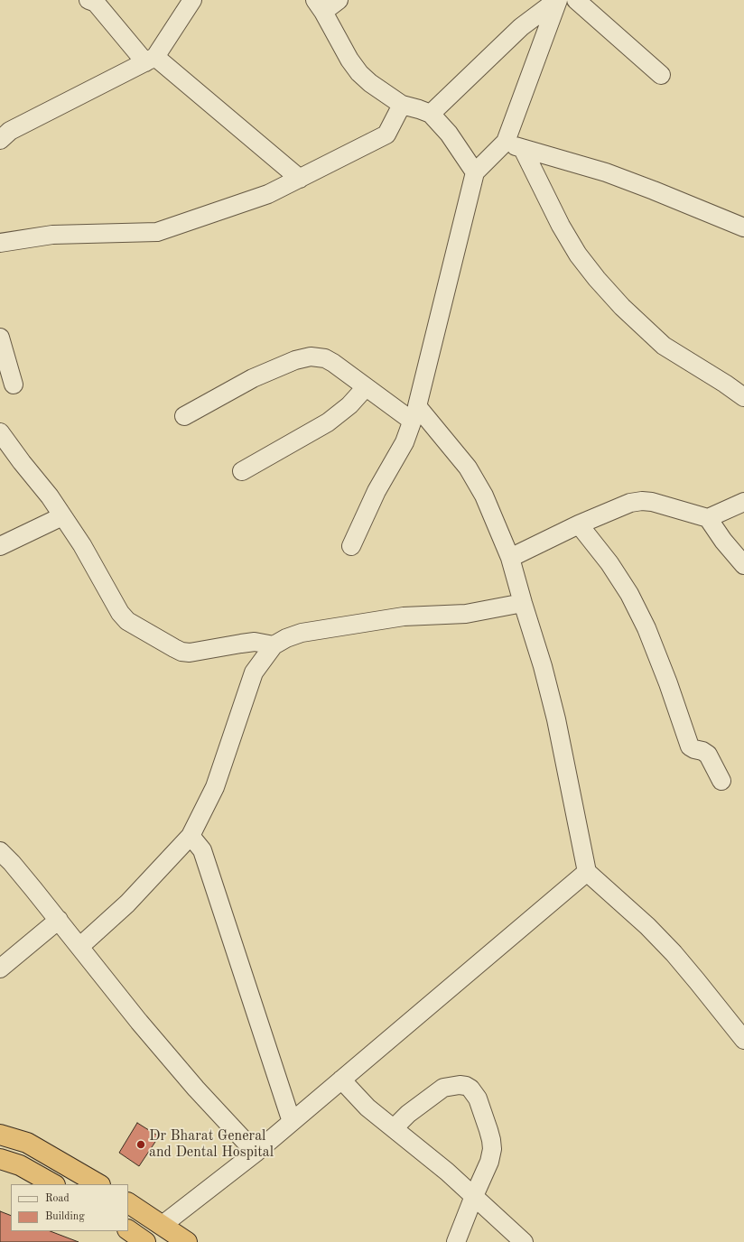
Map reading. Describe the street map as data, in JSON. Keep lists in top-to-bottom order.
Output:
{
  "places": ["Dr Bharat General and Dental Hospital"],
  "legend": ["Road", "Building"]
}
